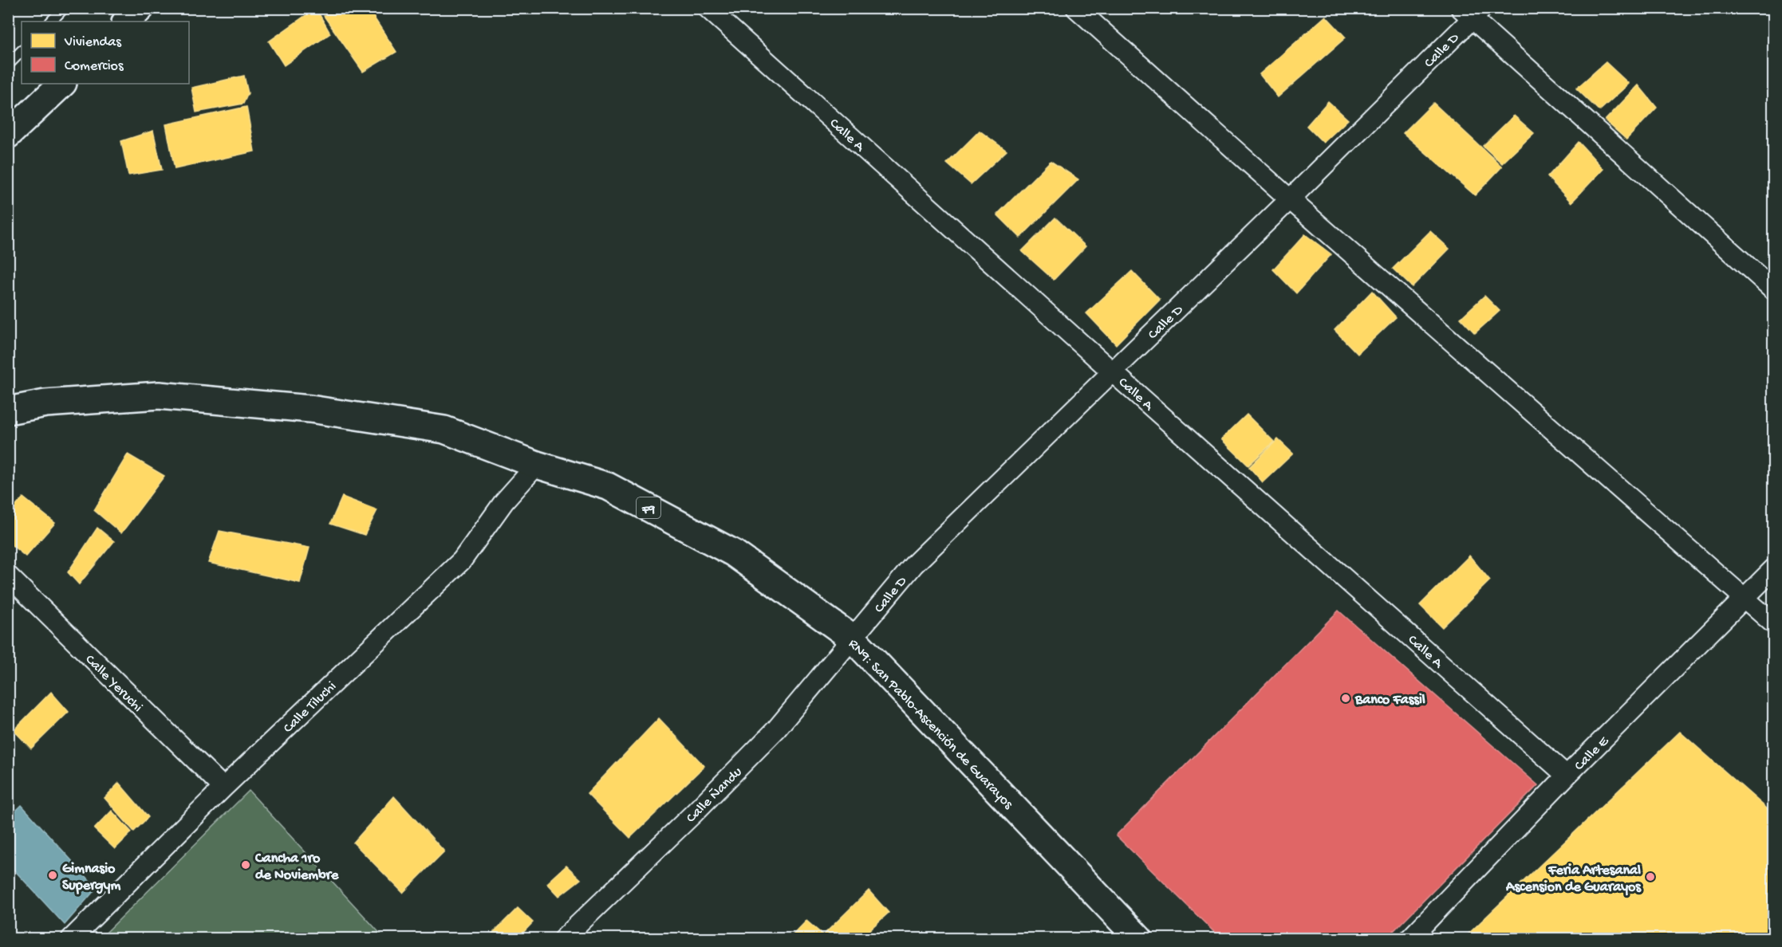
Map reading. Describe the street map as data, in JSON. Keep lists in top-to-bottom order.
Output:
{
  "streets": {
    "main road": ["F9", "RN9: San Pablo-Ascención de Guarayos"],
    "street": [
      "Calle D",
      "Calle A",
      "Calle Yeruchi",
      "Calle Tiluchi",
      "Calle E",
      "Calle Ñandu"
    ]
  },
  "crossings": [
    ["Calle D", "Calle A"],
    ["Calle D", "RN9: San Pablo-Ascención de Guarayos"],
    ["Calle D", "Calle Ñandu"],
    ["Calle A", "Calle E"],
    ["Calle Yeruchi", "Calle Tiluchi"],
    ["Calle Tiluchi", "RN9: San Pablo-Ascención de Guarayos"],
    ["RN9: San Pablo-Ascención de Guarayos", "Calle Ñandu"]
  ],
  "places": [
    "Banco Fassil",
    "Cancha 1ro de Noviembre",
    "Gimnasio Supergym",
    "Feria Artesanal Ascension de Guarayos"
  ],
  "legend": ["Viviendas", "Comercios"]
}
